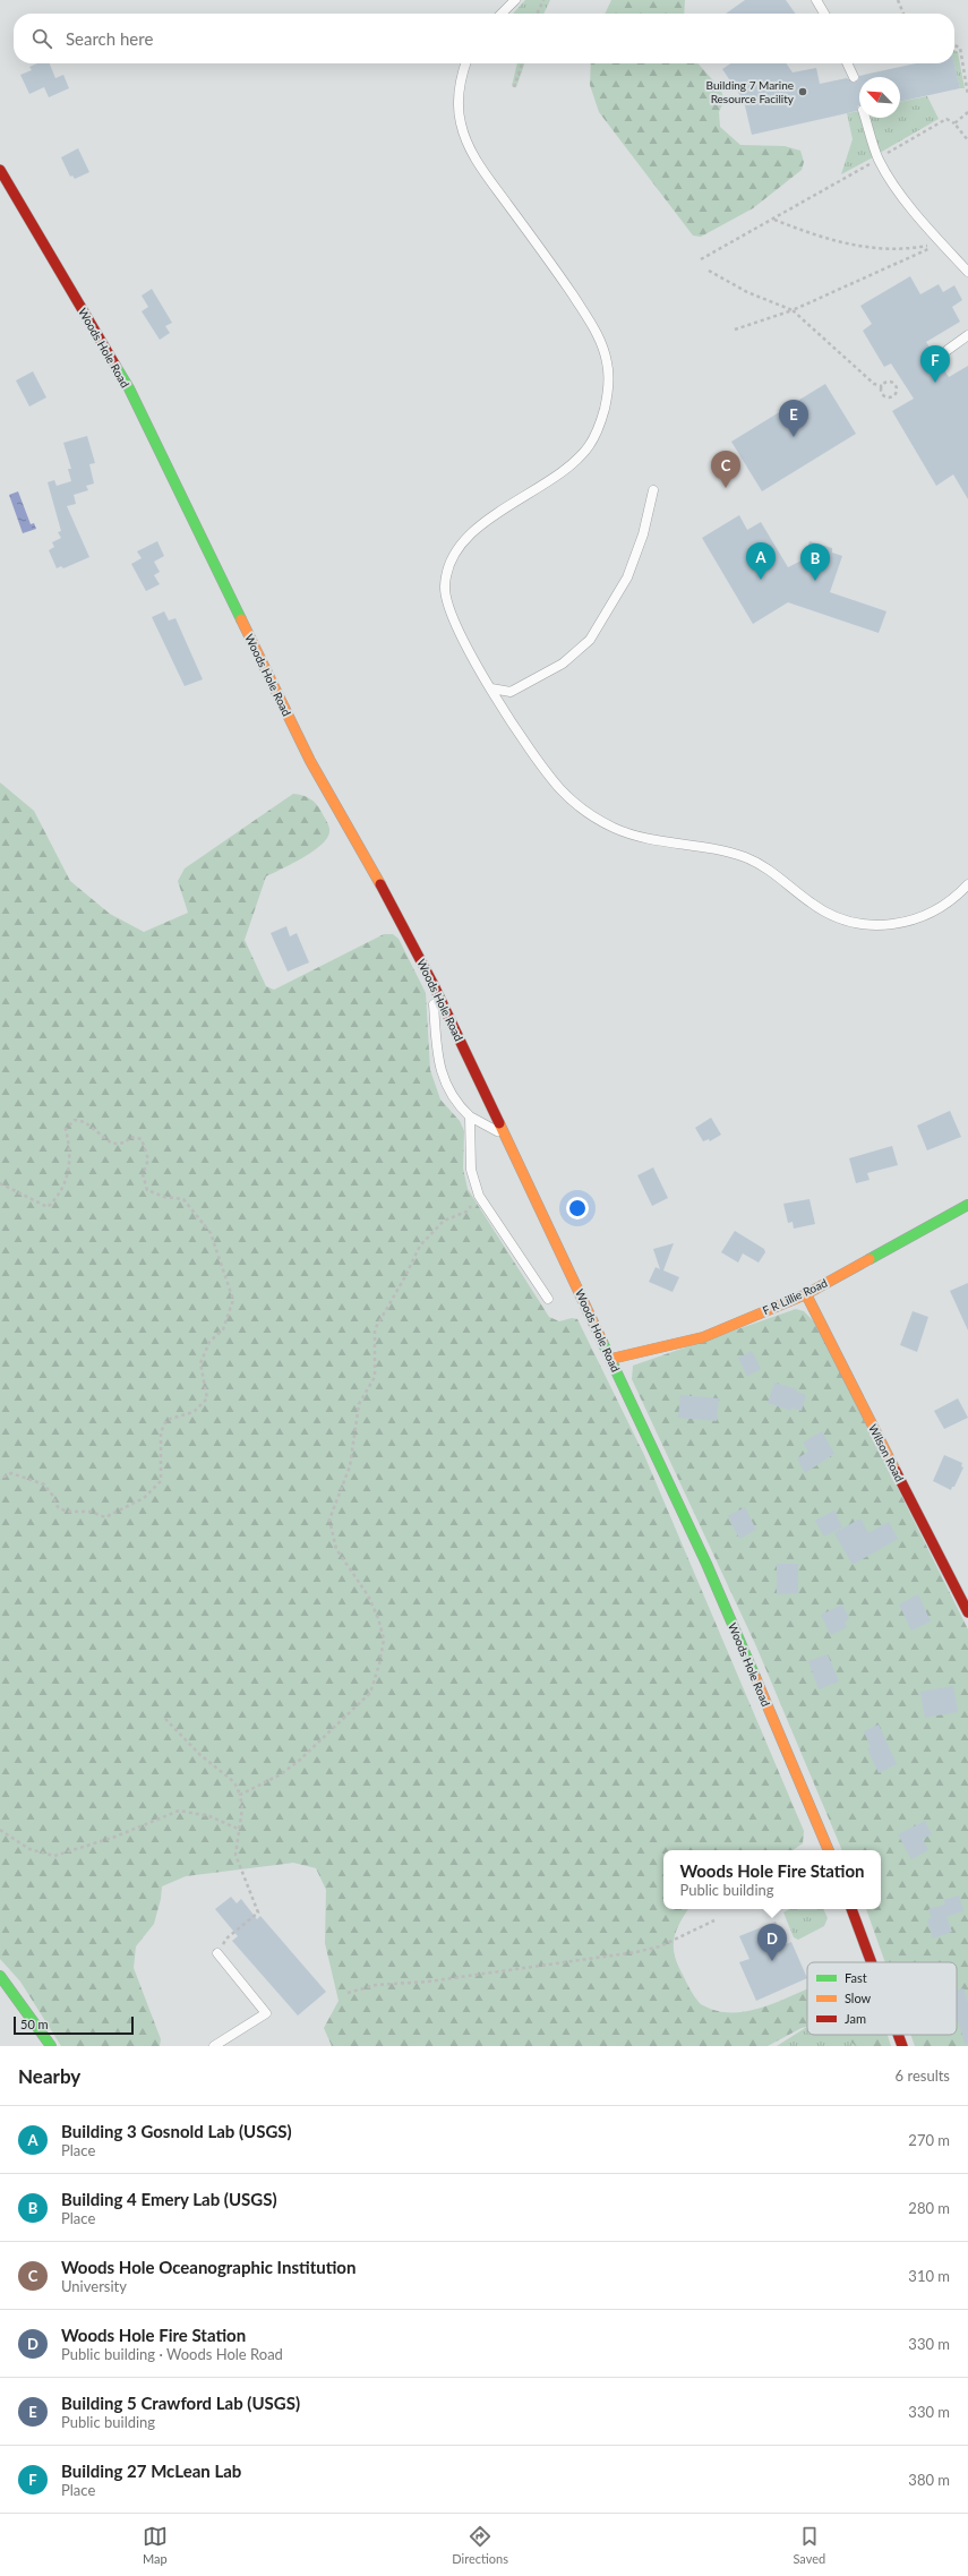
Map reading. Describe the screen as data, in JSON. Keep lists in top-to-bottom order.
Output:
{
  "streets": {
    "main road": ["Woods Hole Road", "F R Lillie Road", "Wilson Road"]
  },
  "crossings": [
    ["Woods Hole Road", "F R Lillie Road"],
    ["F R Lillie Road", "Wilson Road"]
  ],
  "places": ["Building 7 Marine Resource Facility"],
  "legend": ["Fast", "Slow", "Jam"],
  "scale_bar": "50 m",
  "north": "top left",
  "page": {
    "search": "Search here",
    "pins": [
      "F",
      "E",
      "C",
      "A",
      "B",
      "D"
    ],
    "popup": ["Woods Hole Fire Station", "Public building"],
    "scale": "50 m",
    "heading": ["Nearby", "6 results"],
    "list": [
      {
        "mark": "A",
        "name": "Building 3 Gosnold Lab (USGS)",
        "note": "Place",
        "value": "270 m"
      },
      {
        "mark": "B",
        "name": "Building 4 Emery Lab (USGS)",
        "note": "Place",
        "value": "280 m"
      },
      {
        "mark": "C",
        "name": "Woods Hole Oceanographic Institution",
        "note": "University",
        "value": "310 m"
      },
      {
        "mark": "D",
        "name": "Woods Hole Fire Station",
        "note": "Public building · Woods Hole Road",
        "value": "330 m"
      },
      {
        "mark": "E",
        "name": "Building 5 Crawford Lab (USGS)",
        "note": "Public building",
        "value": "330 m"
      },
      {
        "mark": "F",
        "name": "Building 27 McLean Lab",
        "note": "Place",
        "value": "380 m"
      }
    ],
    "nav": ["Map", "Directions", "Saved"]
  }
}
